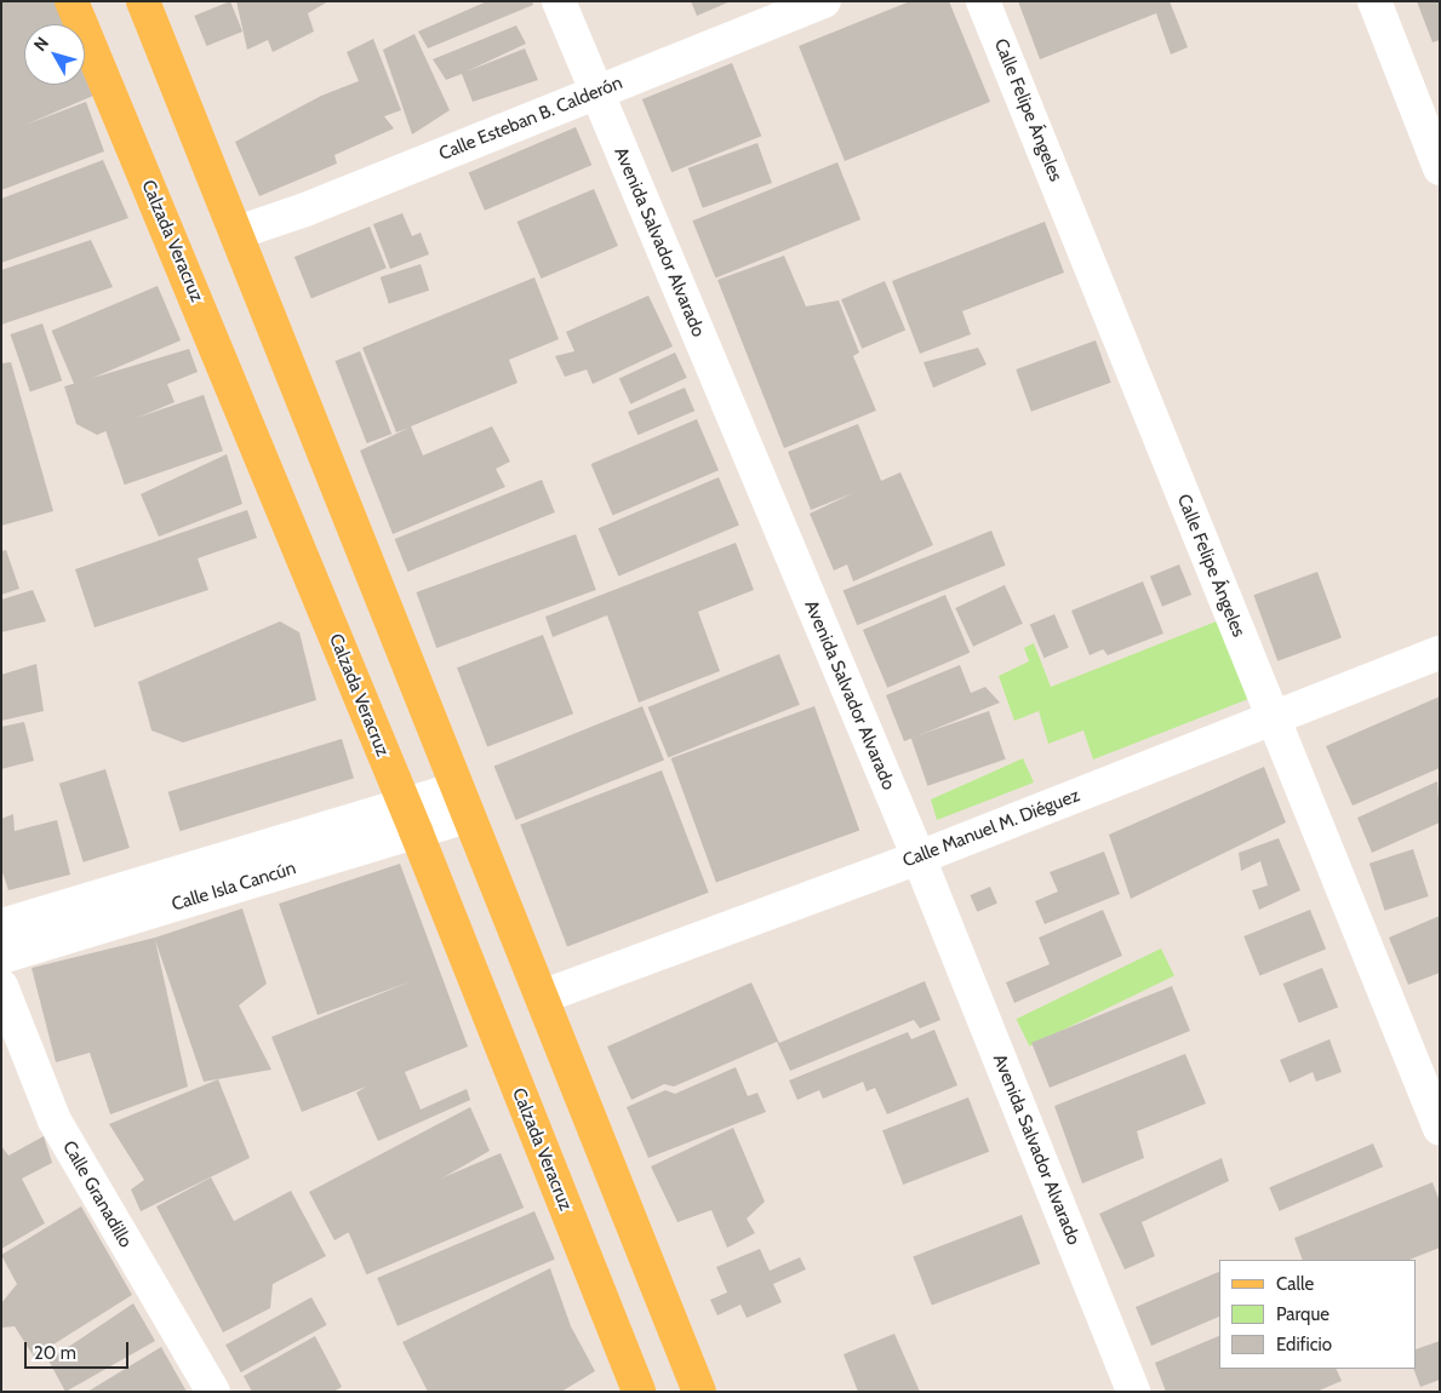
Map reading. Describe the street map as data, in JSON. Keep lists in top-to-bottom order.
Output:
{
  "streets": {
    "main road": ["Calzada Veracruz"],
    "street": [
      "Calle Felipe Ángeles",
      "Calle Esteban B. Calderón",
      "Avenida Salvador Alvarado",
      "Calle Manuel M. Diéguez",
      "Calle Isla Cancún",
      "Calle Granadillo"
    ]
  },
  "crossings": [
    ["Calle Felipe Ángeles", "Calle Manuel M. Diéguez"],
    ["Calle Esteban B. Calderón", "Avenida Salvador Alvarado"],
    ["Calzada Veracruz", "Calle Isla Cancún"],
    ["Avenida Salvador Alvarado", "Calle Manuel M. Diéguez"]
  ],
  "legend": ["Calle", "Parque", "Edificio"],
  "scale_bar": "20 m",
  "north": "top left"
}
